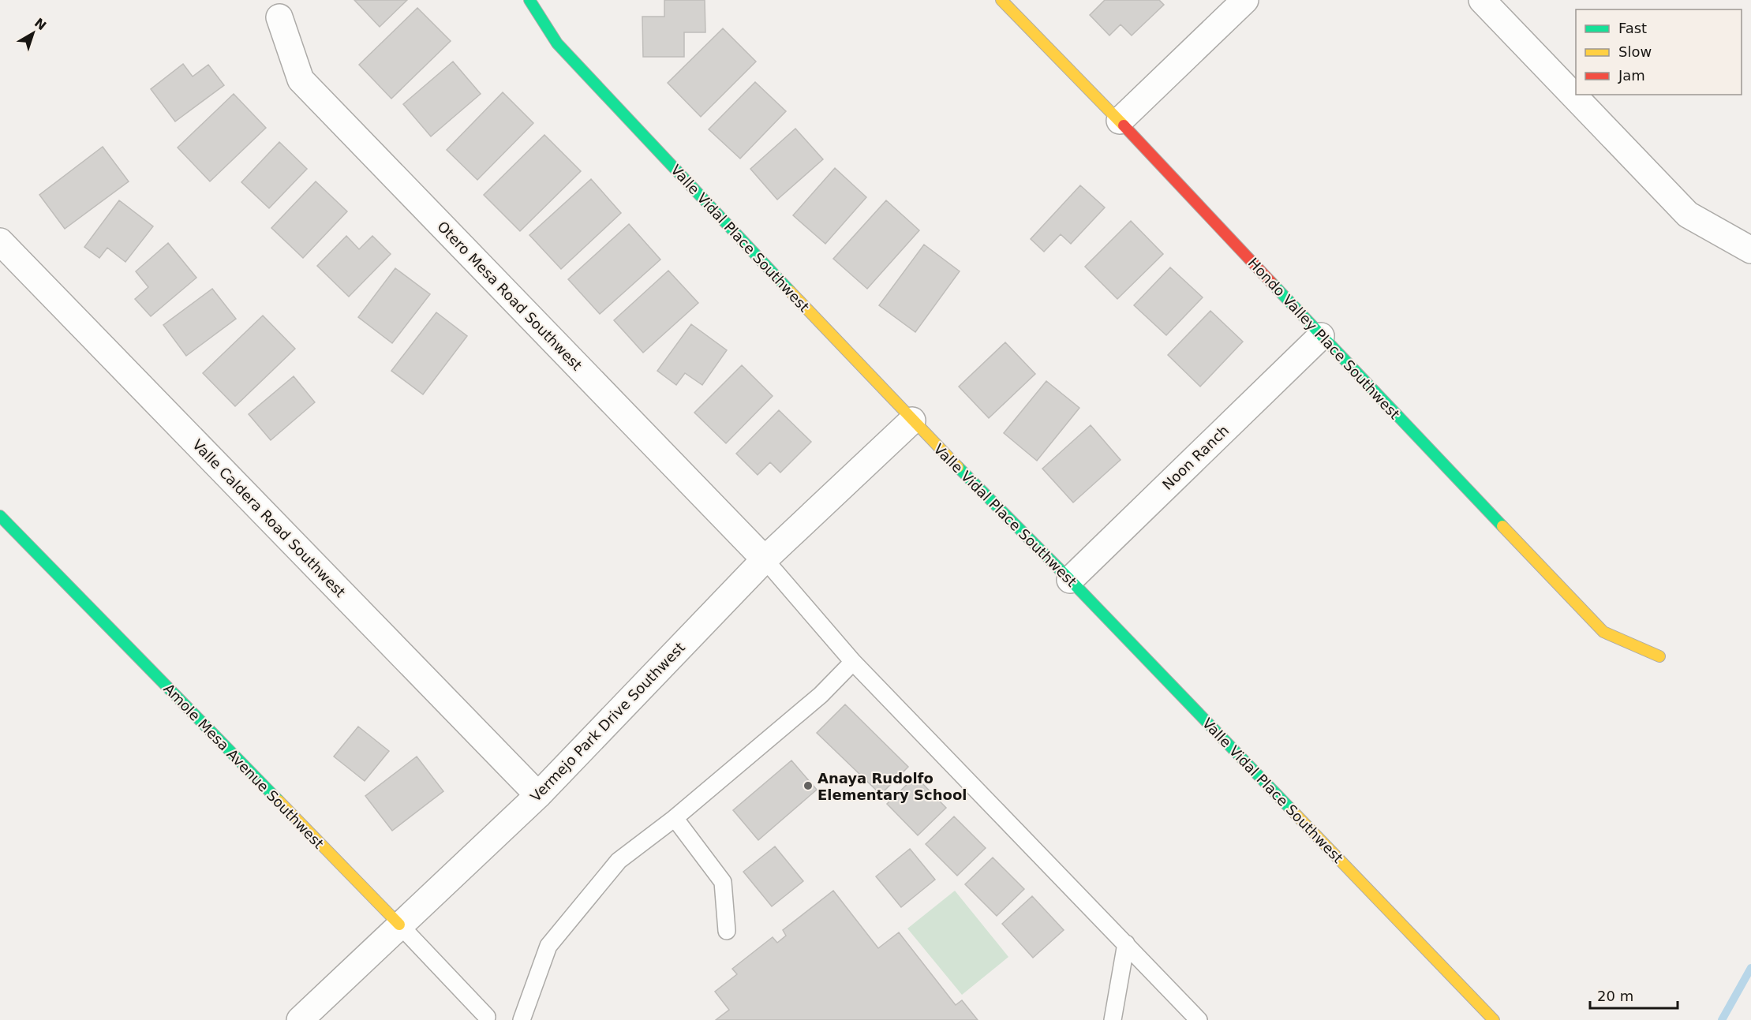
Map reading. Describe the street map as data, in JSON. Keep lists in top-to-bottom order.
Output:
{
  "streets": {
    "street": [
      "Valle Vidal Place Southwest",
      "Otero Mesa Road Southwest",
      "Hondo Valley Place Southwest",
      "Noon Ranch",
      "Valle Caldera Road Southwest",
      "Vermejo Park Drive Southwest",
      "Amole Mesa Avenue Southwest"
    ]
  },
  "crossings": [
    ["Valle Vidal Place Southwest", "Noon Ranch"],
    ["Valle Vidal Place Southwest", "Vermejo Park Drive Southwest"],
    ["Otero Mesa Road Southwest", "Vermejo Park Drive Southwest"],
    ["Hondo Valley Place Southwest", "Noon Ranch"],
    ["Valle Caldera Road Southwest", "Vermejo Park Drive Southwest"],
    ["Vermejo Park Drive Southwest", "Amole Mesa Avenue Southwest"]
  ],
  "places": ["Anaya Rudolfo Elementary School"],
  "legend": ["Fast", "Slow", "Jam"],
  "scale_bar": "20 m",
  "north": "top right"
}
